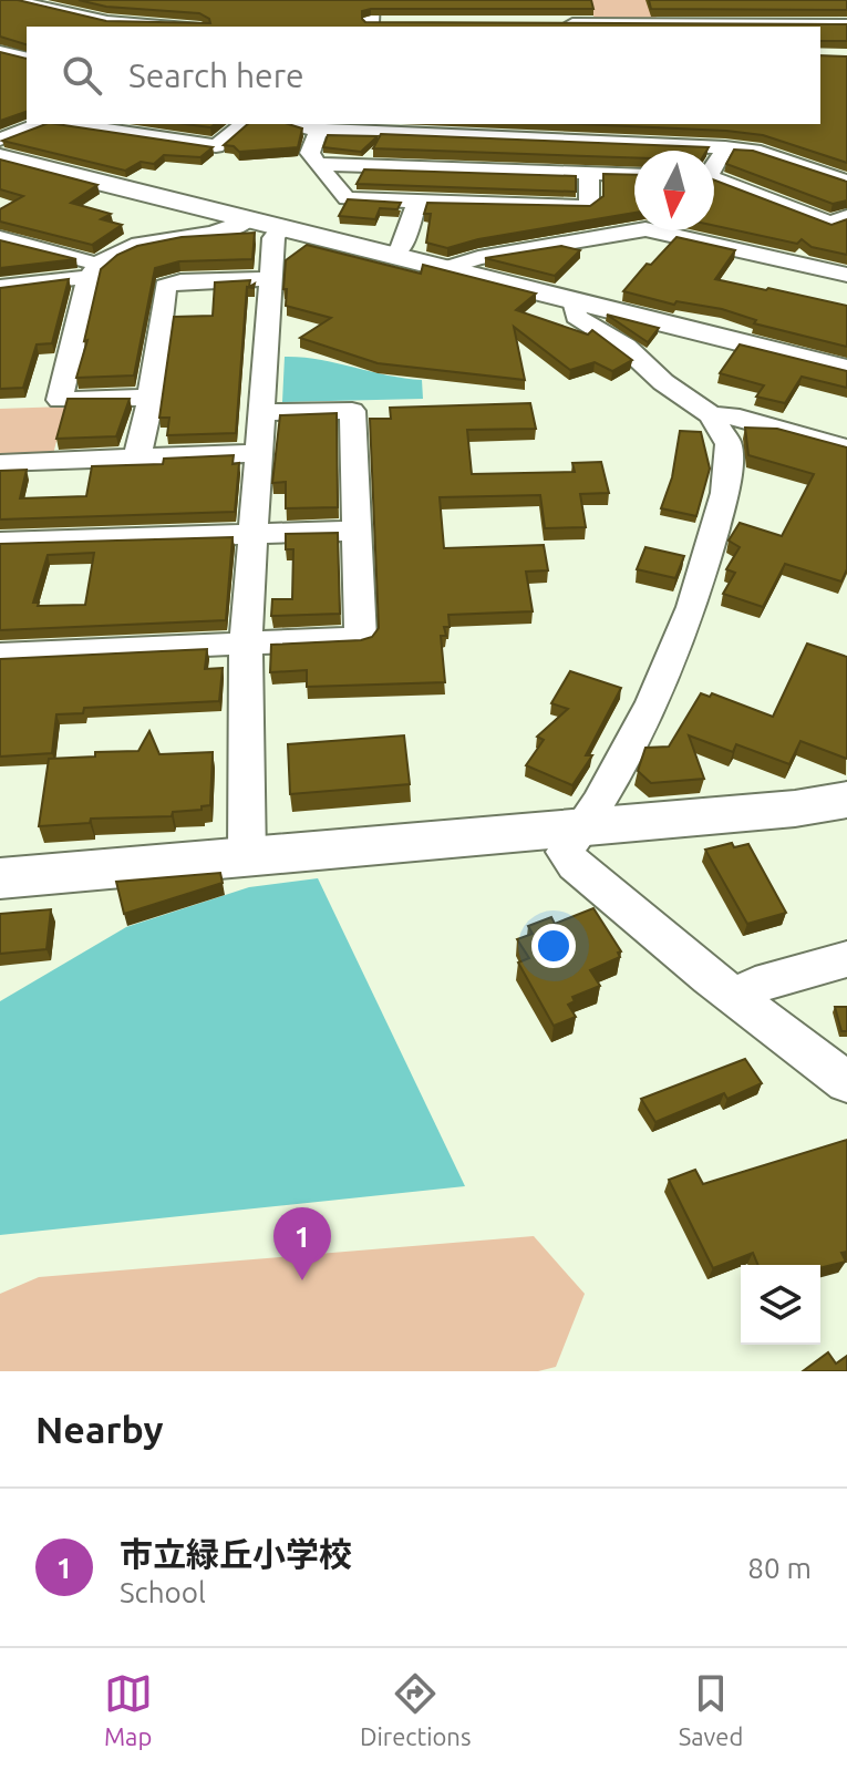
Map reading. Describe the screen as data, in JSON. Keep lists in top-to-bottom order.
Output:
{
  "north": "bottom",
  "page": {
    "search": "Search here",
    "pins": "1",
    "heading": "Nearby",
    "list": [
      {
        "mark": "1",
        "name": "市立緑丘小学校",
        "note": "School",
        "value": "80 m"
      }
    ],
    "nav": ["Map", "Directions", "Saved"]
  }
}
